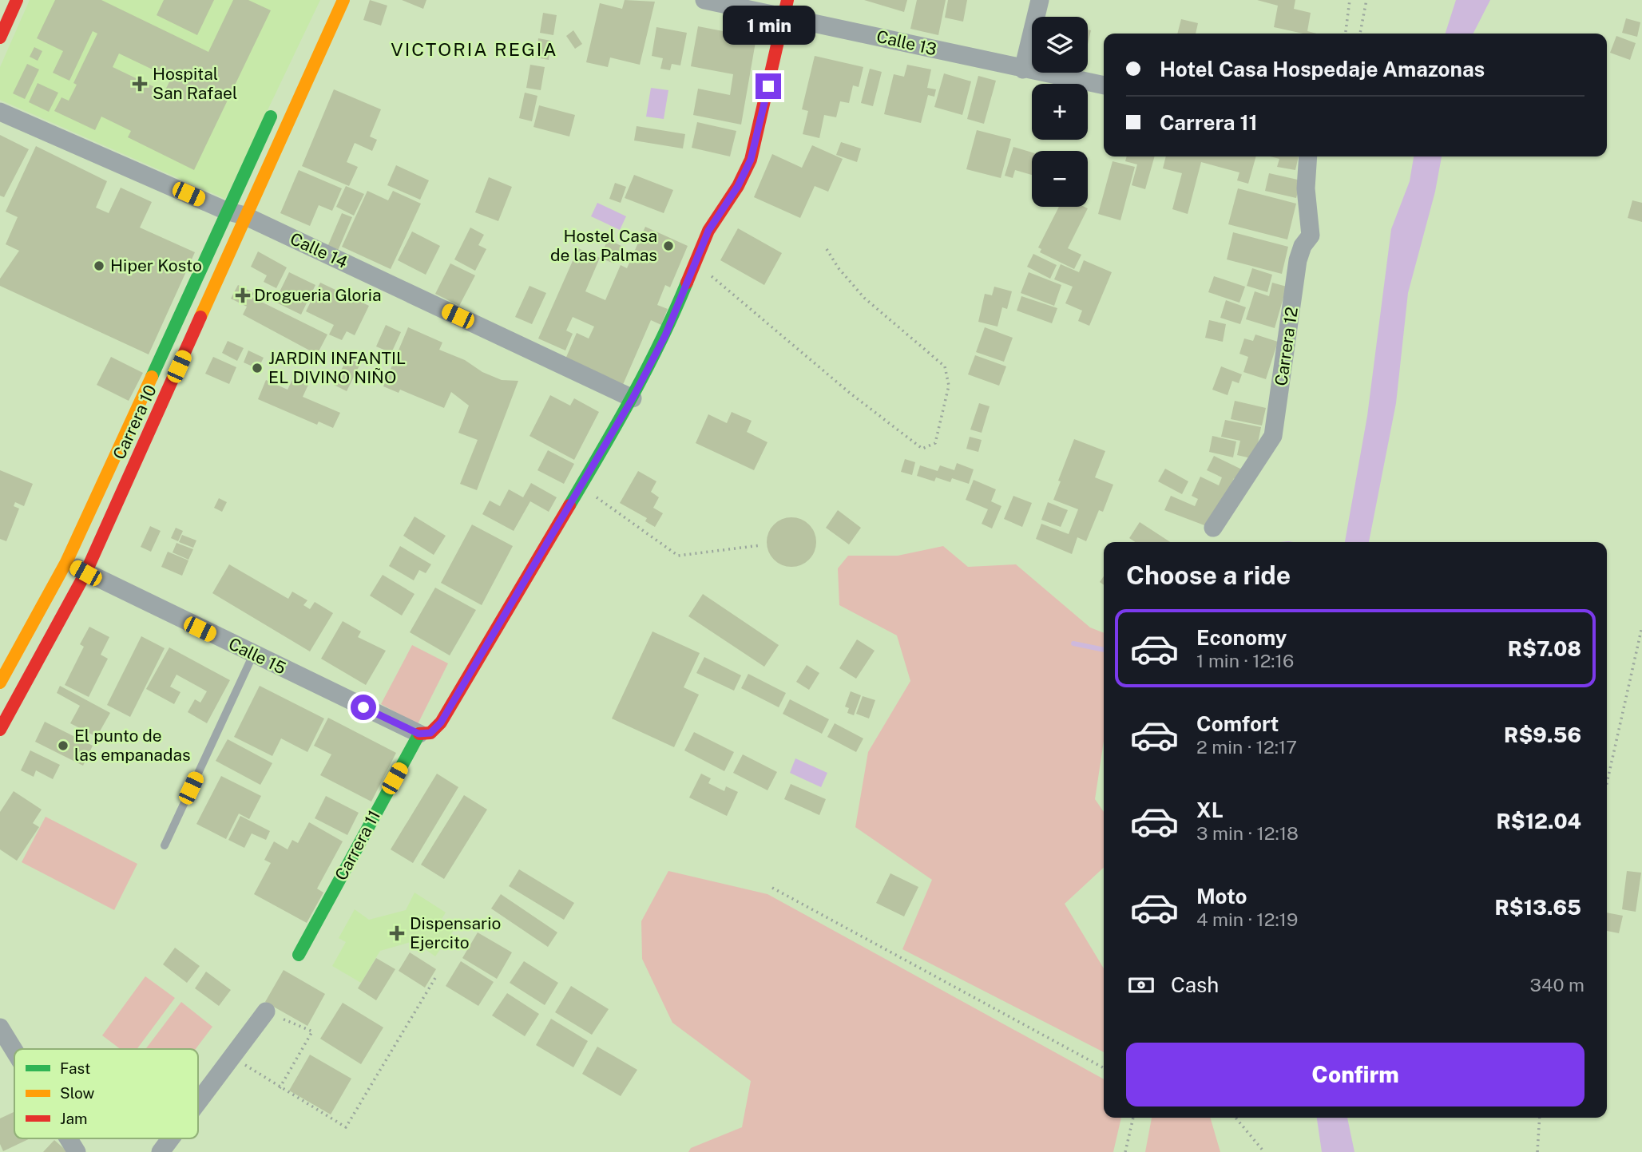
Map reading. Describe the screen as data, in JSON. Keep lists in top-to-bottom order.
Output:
{
  "streets": {
    "main road": ["Carrera 10", "Carrera 11"],
    "street": [
      "Calle 13",
      "Calle 14",
      "Carrera 12",
      "Calle 15"
    ]
  },
  "crossings": [
    ["Calle 14", "Carrera 10"],
    ["Carrera 10", "Calle 15"],
    ["Calle 15", "Carrera 11"]
  ],
  "districts": ["VICTORIA REGIA"],
  "places": {
    "health": ["Hospital San Rafael", "Drogueria Gloria", "Dispensario Ejercito"],
    "other": [
      "Hostel Casa de las Palmas",
      "Hiper Kosto",
      "JARDIN INFANTIL EL DIVINO NIÑO",
      "El punto de las empanadas"
    ]
  },
  "legend": ["Fast", "Slow", "Jam"],
  "page": {
    "bubble": "1 min",
    "map_buttons": ["+", "−"],
    "banner": ["Hotel Casa Hospedaje Amazonas", "Carrera 11"],
    "heading": "Choose a ride",
    "list": [
      {
        "name": "Economy",
        "note": "1 min · 12:16",
        "value": "R$7.08"
      },
      {
        "name": "Comfort",
        "note": "2 min · 12:17",
        "value": "R$9.56"
      },
      {
        "name": "XL",
        "note": "3 min · 12:18",
        "value": "R$12.04"
      },
      {
        "name": "Moto",
        "note": "4 min · 12:19",
        "value": "R$13.65"
      }
    ],
    "pay": ["Cash", "340 m"],
    "buttons": "Confirm"
  }
}
